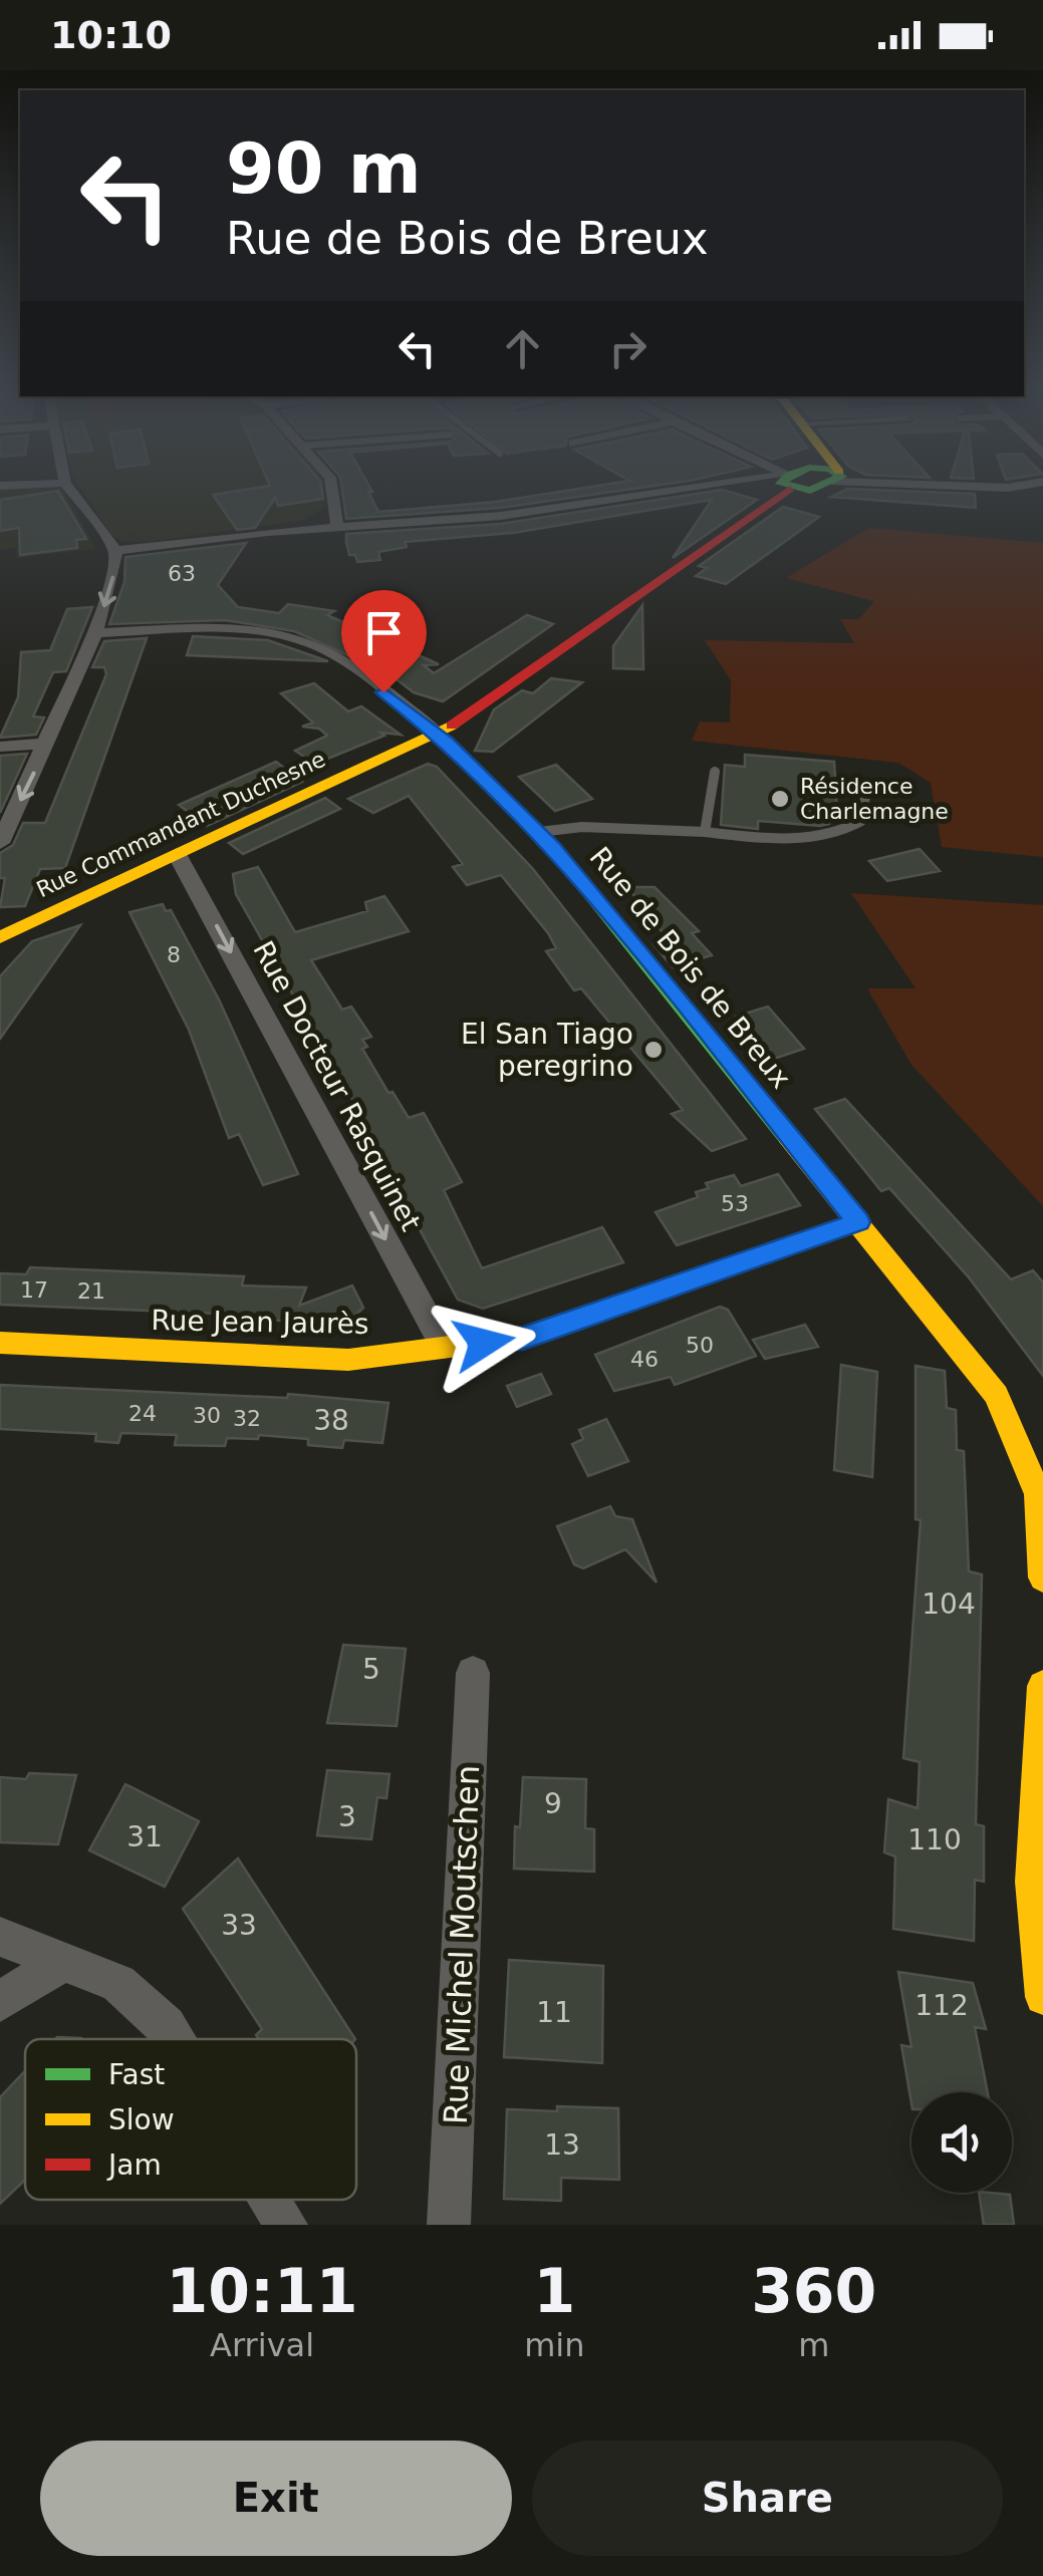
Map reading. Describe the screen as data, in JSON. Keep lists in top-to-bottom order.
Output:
{
  "streets": {
    "street": [
      "Rue Commandant Duchesne",
      "Rue de Bois de Breux",
      "Rue Docteur Rasquinet",
      "Rue Jean Jaurès",
      "Rue Michel Moutschen"
    ]
  },
  "crossings": [
    ["Rue Commandant Duchesne", "Rue de Bois de Breux"],
    ["Rue Commandant Duchesne", "Rue Docteur Rasquinet"],
    ["Rue de Bois de Breux", "Rue Jean Jaurès"],
    ["Rue Docteur Rasquinet", "Rue Jean Jaurès"]
  ],
  "one_way": ["Rue Docteur Rasquinet"],
  "places": ["Résidence Charlemagne", "El San Tiago peregrino"],
  "house_numbers": [
    "63",
    "8",
    "53",
    "17",
    "21",
    "50",
    "46",
    "24",
    "30",
    "32",
    "38",
    "104",
    "5",
    "9",
    "3",
    "31",
    "110",
    "33",
    "112",
    "11",
    "13"
  ],
  "legend": ["Fast", "Slow", "Jam"],
  "page": {
    "status": "10:10",
    "turn": ["90 m", "Rue de Bois de Breux"],
    "eta": [
      "10:11",
      "Arrival",
      "1",
      "min",
      "360",
      "m"
    ],
    "buttons": ["Exit", "Share"]
  }
}
